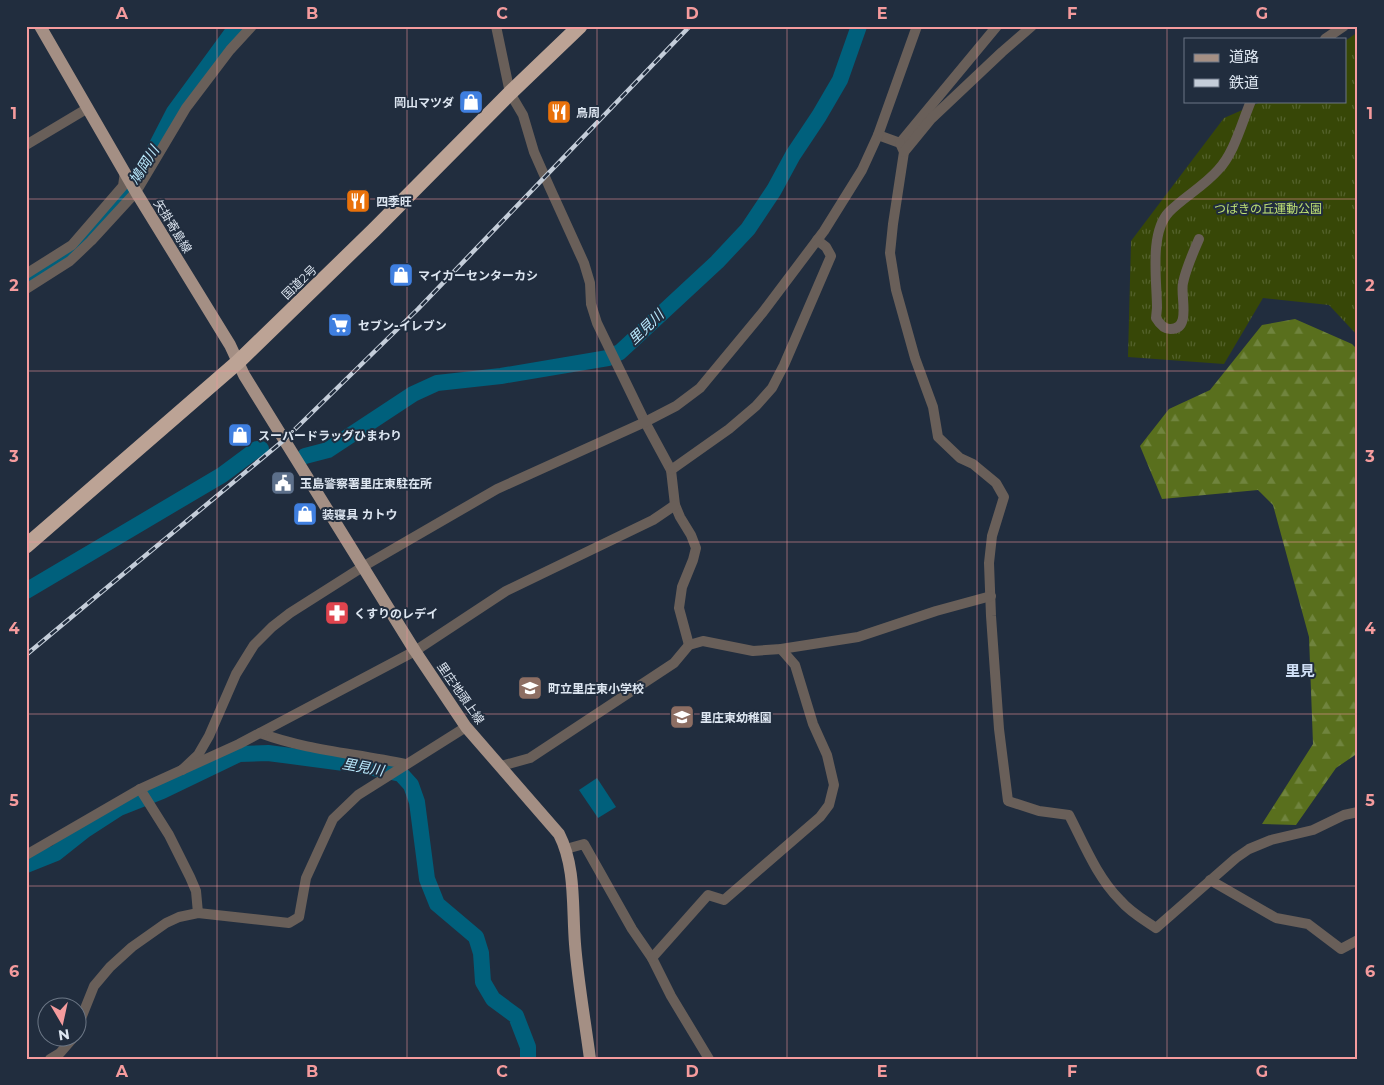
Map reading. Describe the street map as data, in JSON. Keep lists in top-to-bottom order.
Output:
{
  "streets": {
    "highway": ["国道2号"],
    "main road": ["矢掛寄島線", "里庄地頭上線"]
  },
  "crossings": [
    ["矢掛寄島線", "国道2号"],
    ["矢掛寄島線", "里庄地頭上線"],
    ["国道2号", "里庄地頭上線"]
  ],
  "districts": ["里見"],
  "water": ["鳩岡川", "里見川"],
  "parks": ["つばきの丘運動公園"],
  "places": {
    "shop": [
      "岡山マツダ",
      "マイカーセンターカシ",
      "スーパードラッグひまわり",
      "装寝具 カトウ"
    ],
    "restaurant": ["鳥周", "四季旺"],
    "supermarket": ["セブン-イレブン"],
    "public building": ["玉島警察署里庄東駐在所"],
    "pharmacy": ["くすりのレデイ"],
    "school or university": ["町立里庄東小学校", "里庄東幼稚園"]
  },
  "legend": ["道路", "鉄道"],
  "north": "bottom",
  "grid": {
    "columns": [
      "A",
      "B",
      "C",
      "D",
      "E",
      "F",
      "G"
    ],
    "rows": [
      "1",
      "2",
      "3",
      "4",
      "5",
      "6"
    ]
  }
}
